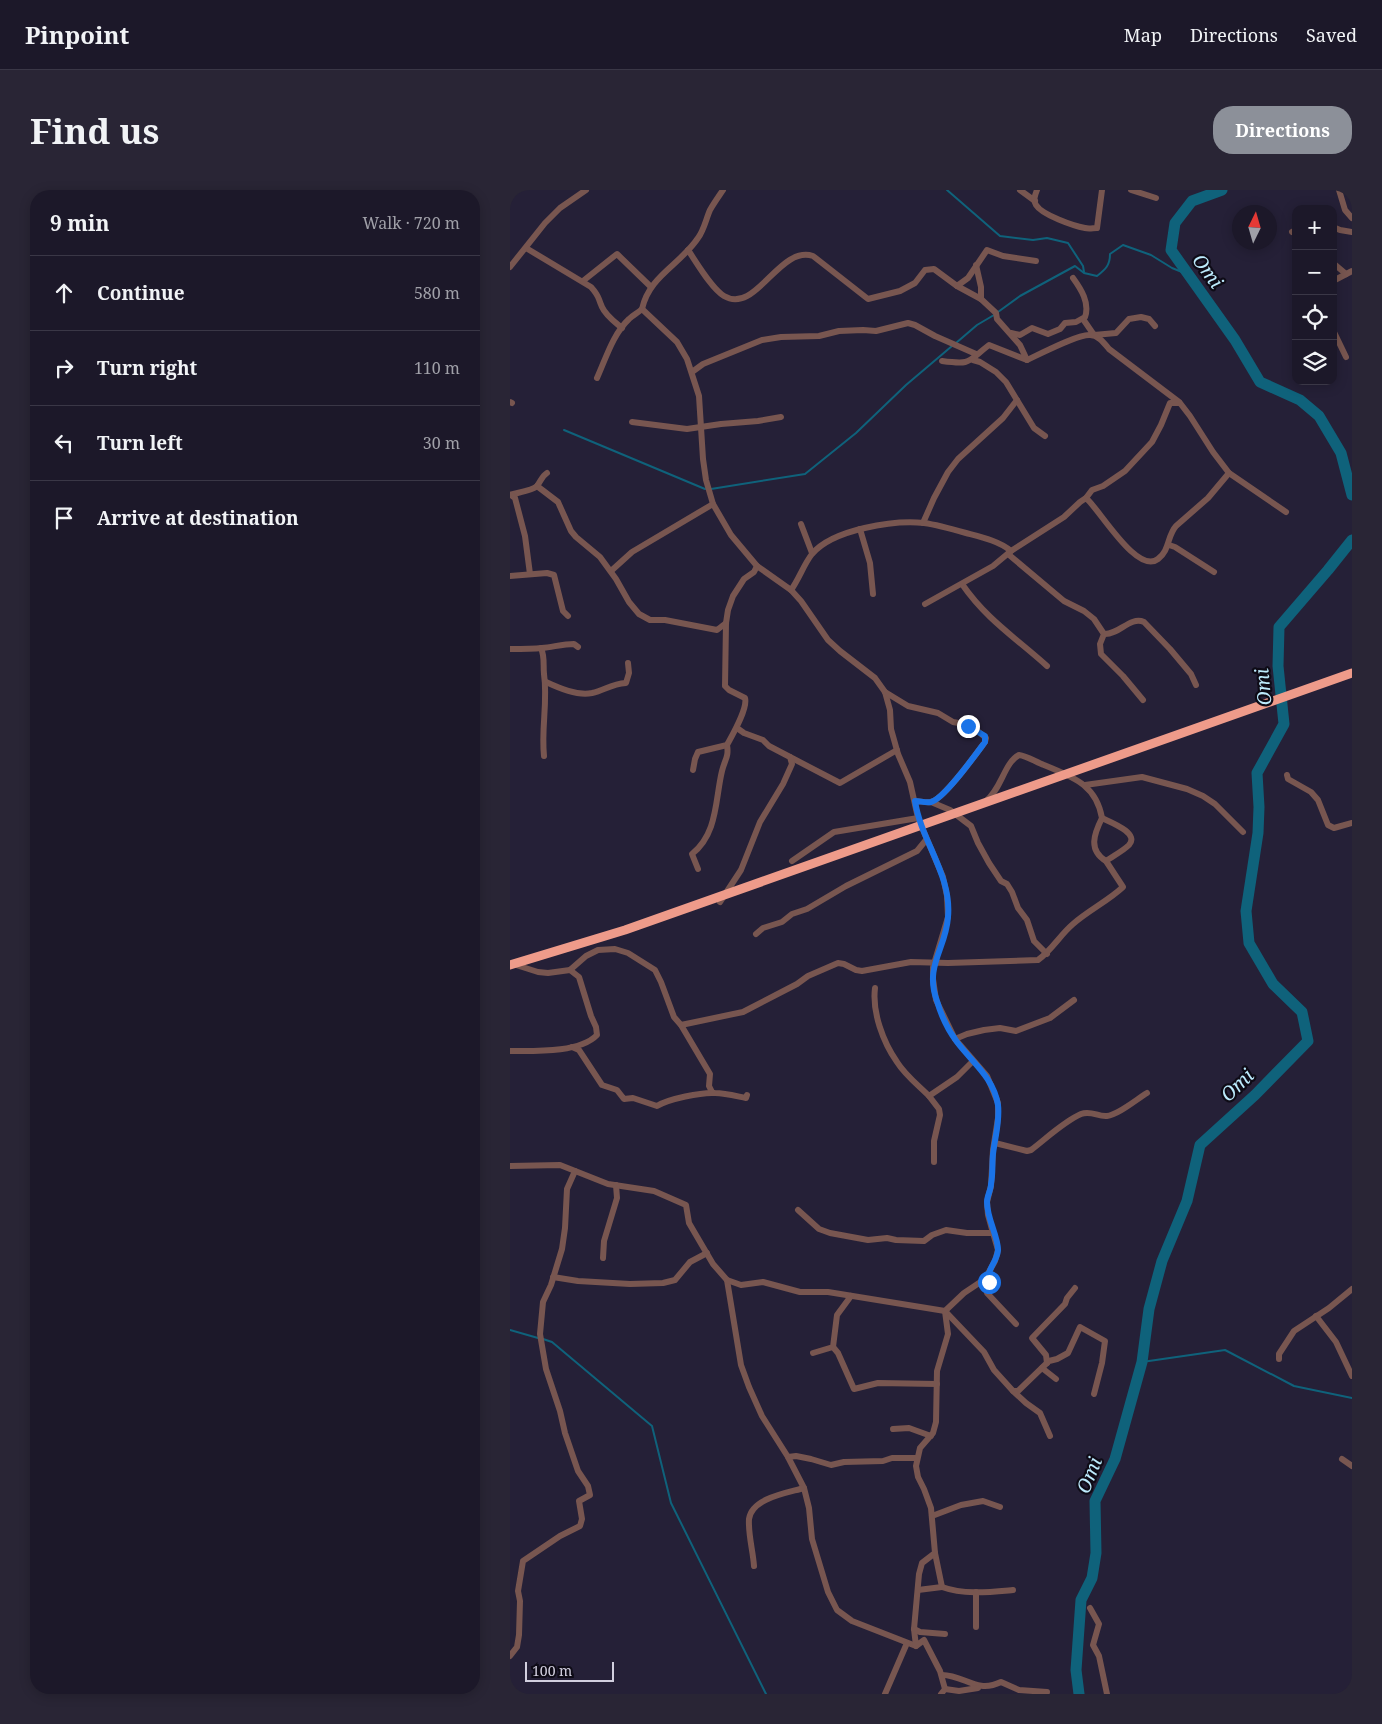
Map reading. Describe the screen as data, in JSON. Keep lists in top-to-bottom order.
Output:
{
  "water": ["Omi"],
  "scale_bar": "100 m",
  "north": "top",
  "page": {
    "header": "Pinpoint",
    "nav": ["Map", "Directions", "Saved"],
    "buttons": "Directions",
    "title": "Find us",
    "heading": ["9 min", "Walk · 720 m"],
    "map_buttons": ["+", "−"],
    "list": [
      ["Continue", "580 m"],
      ["Turn right", "110 m"],
      ["Turn left", "30 m"],
      "Arrive at destination"
    ],
    "scale": "100 m"
  }
}
